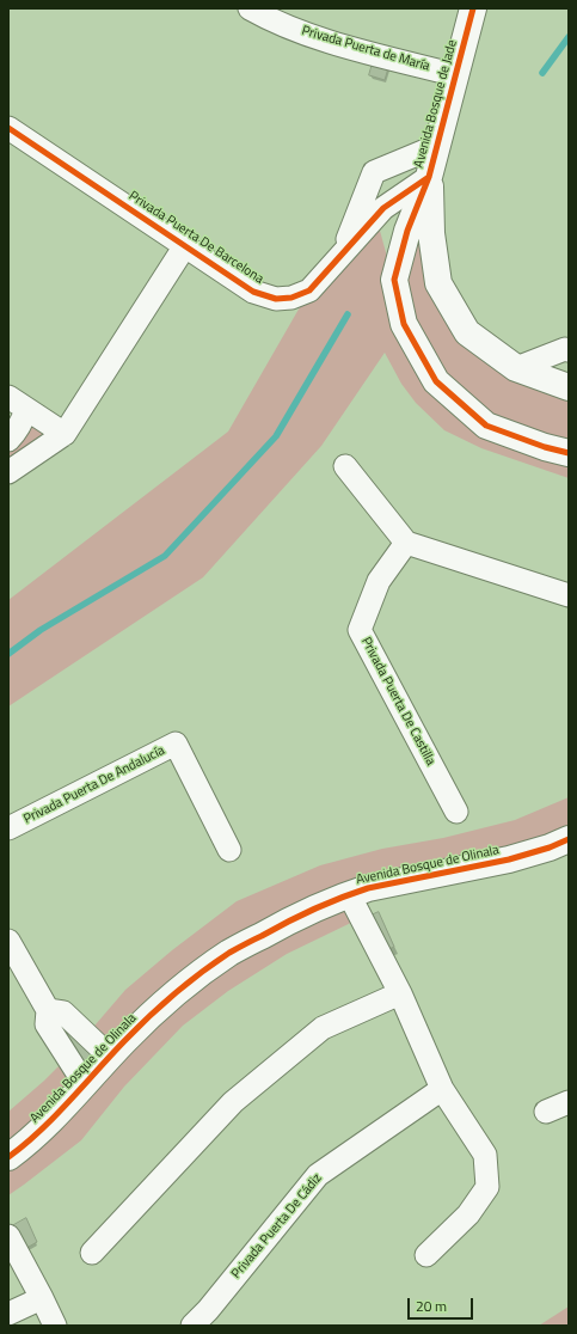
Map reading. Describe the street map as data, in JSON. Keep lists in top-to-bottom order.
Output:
{
  "streets": {
    "street": [
      "Privada Puerta de María",
      "Avenida Bosque de Jade",
      "Privada Puerta De Barcelona",
      "Privada Puerta De Castilla",
      "Privada Puerta De Andalucía",
      "Avenida Bosque de Olinala",
      "Privada Puerta De Cádiz"
    ]
  },
  "crossings": [
    ["Privada Puerta de María", "Avenida Bosque de Jade"],
    ["Avenida Bosque de Jade", "Privada Puerta De Barcelona"]
  ],
  "scale_bar": "20 m"
}
